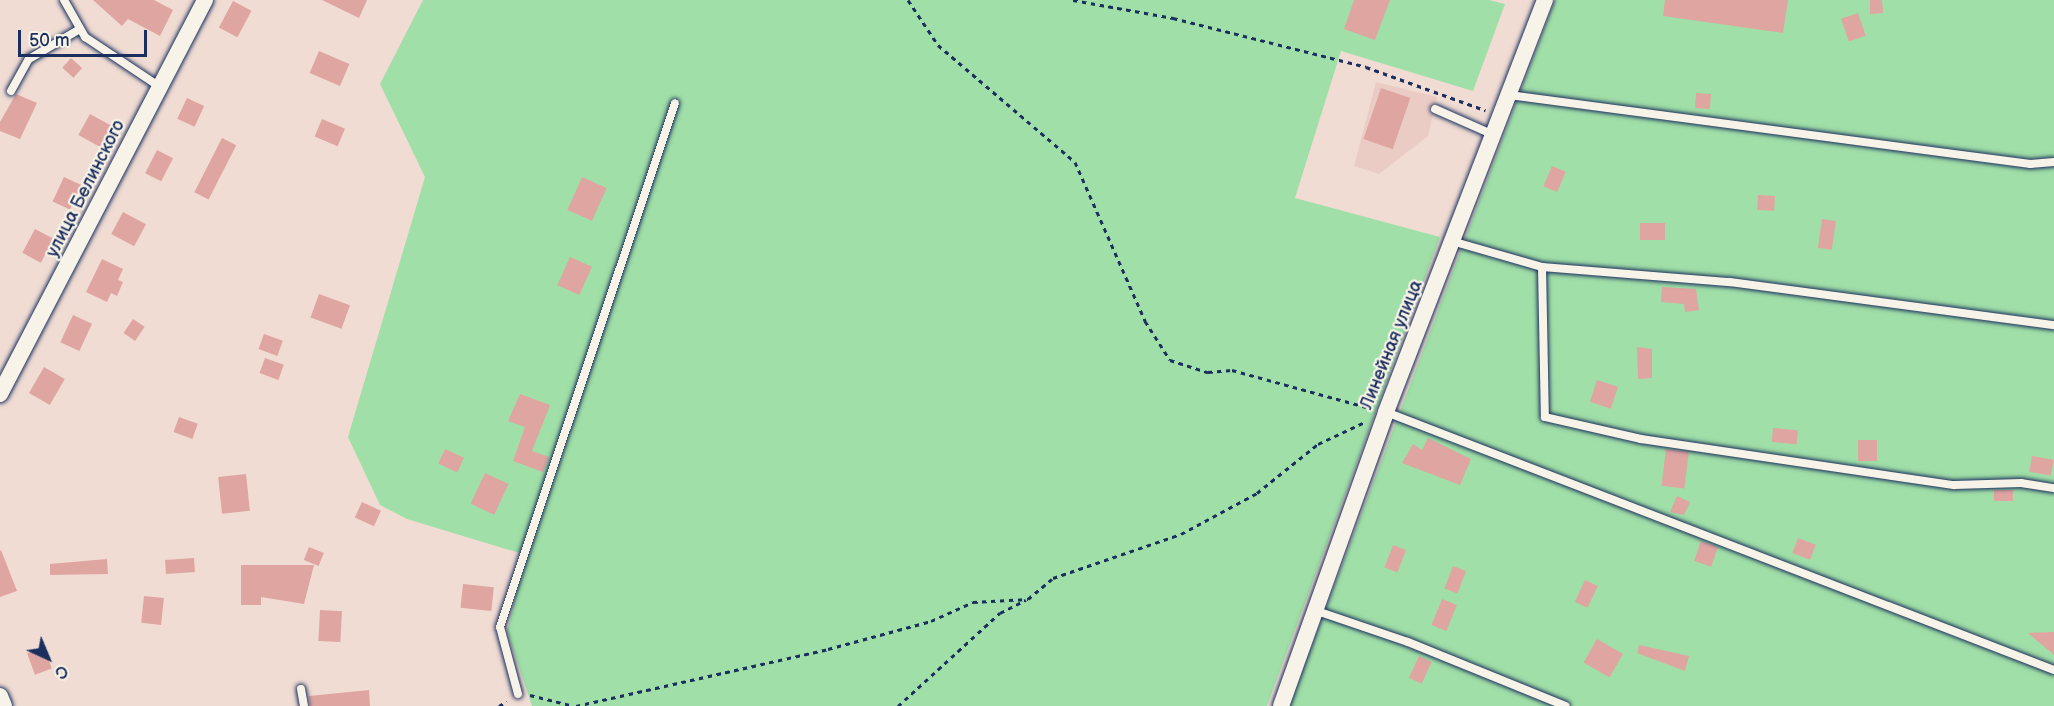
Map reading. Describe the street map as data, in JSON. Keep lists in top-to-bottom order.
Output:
{
  "streets": {
    "street": ["улица Белинского", "Линейная улица"]
  },
  "scale_bar": "50 m",
  "north": "bottom right"
}
